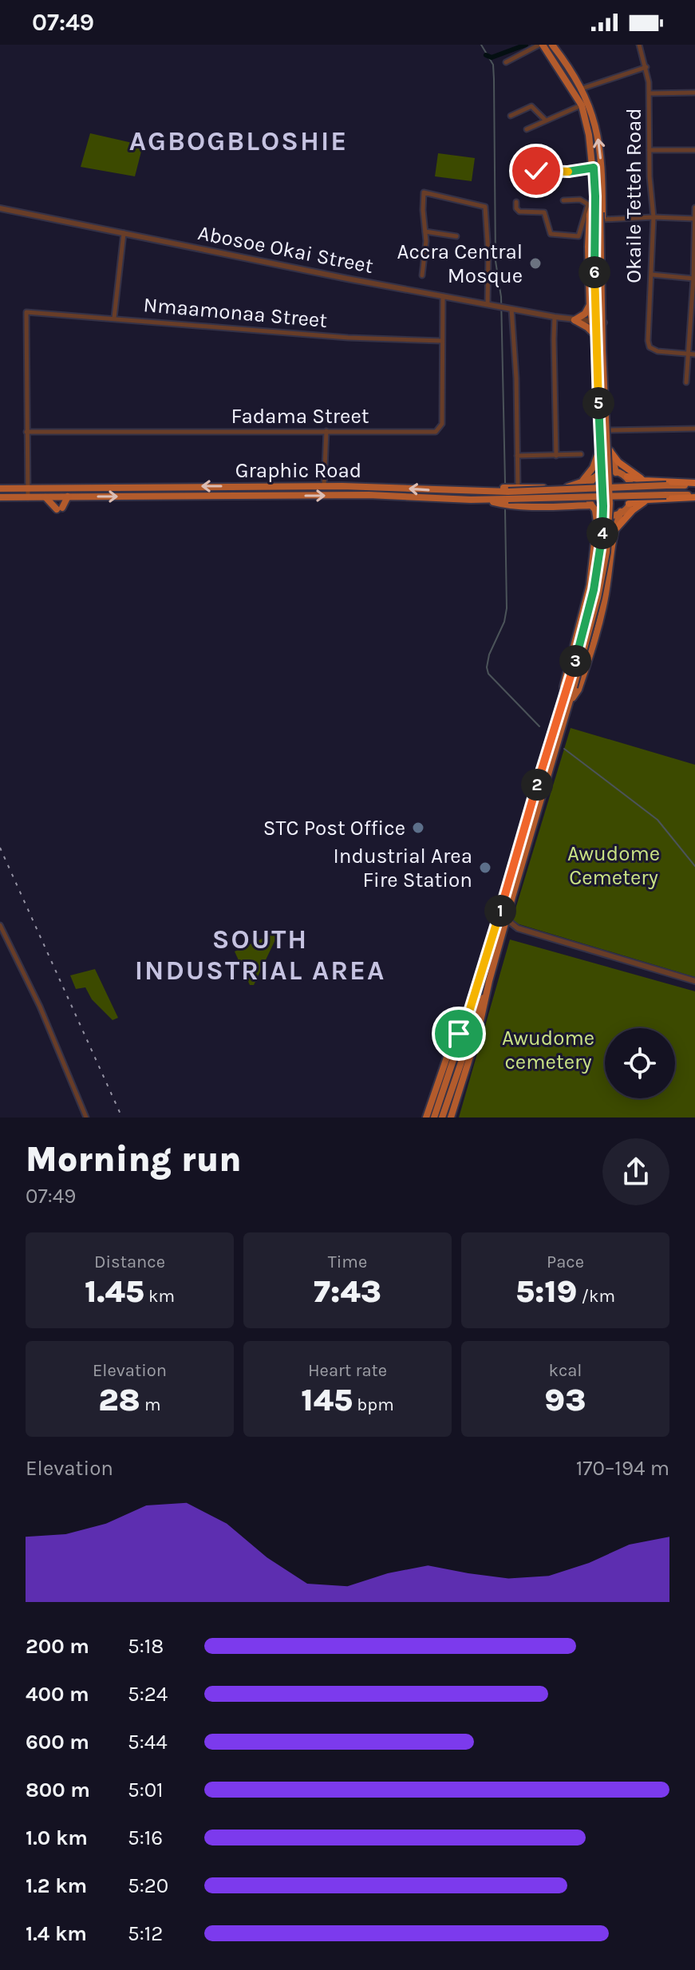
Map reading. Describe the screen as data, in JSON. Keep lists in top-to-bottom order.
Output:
{
  "streets": {
    "main road": ["Graphic Road"],
    "street": [
      "Okaile Tetteh Road",
      "Abosoe Okai Street",
      "Nmaamonaa Street",
      "Fadama Street"
    ]
  },
  "crossings": [
    ["Abosoe Okai Street", "Fadama Street"],
    ["Nmaamonaa Street", "Fadama Street"]
  ],
  "districts": ["AGBOGBLOSHIE", "SOUTH INDUSTRIAL AREA"],
  "parks": ["Awudome Cemetery", "Awudome cemetery"],
  "places": ["Accra Central Mosque", "STC Post Office", "Industrial Area Fire Station"],
  "page": {
    "status": "07:49",
    "pins": [
      "6",
      "5",
      "4",
      "3",
      "2",
      "1"
    ],
    "heading": ["Morning run", "07:49"],
    "stats": [
      ["Distance", "1.45 km"],
      ["Time", "7:43"],
      ["Pace", "5:19 /km"],
      ["Elevation", "28 m"],
      ["Heart rate", "145 bpm"],
      ["kcal", "93"]
    ],
    "chart": ["Elevation", "170–194 m"],
    "list": [
      {
        "name": "200 m",
        "note": "5:18"
      },
      {
        "name": "400 m",
        "note": "5:24"
      },
      {
        "name": "600 m",
        "note": "5:44"
      },
      {
        "name": "800 m",
        "note": "5:01"
      },
      {
        "name": "1.0 km",
        "note": "5:16"
      },
      {
        "name": "1.2 km",
        "note": "5:20"
      },
      {
        "name": "1.4 km",
        "note": "5:12"
      }
    ]
  }
}
